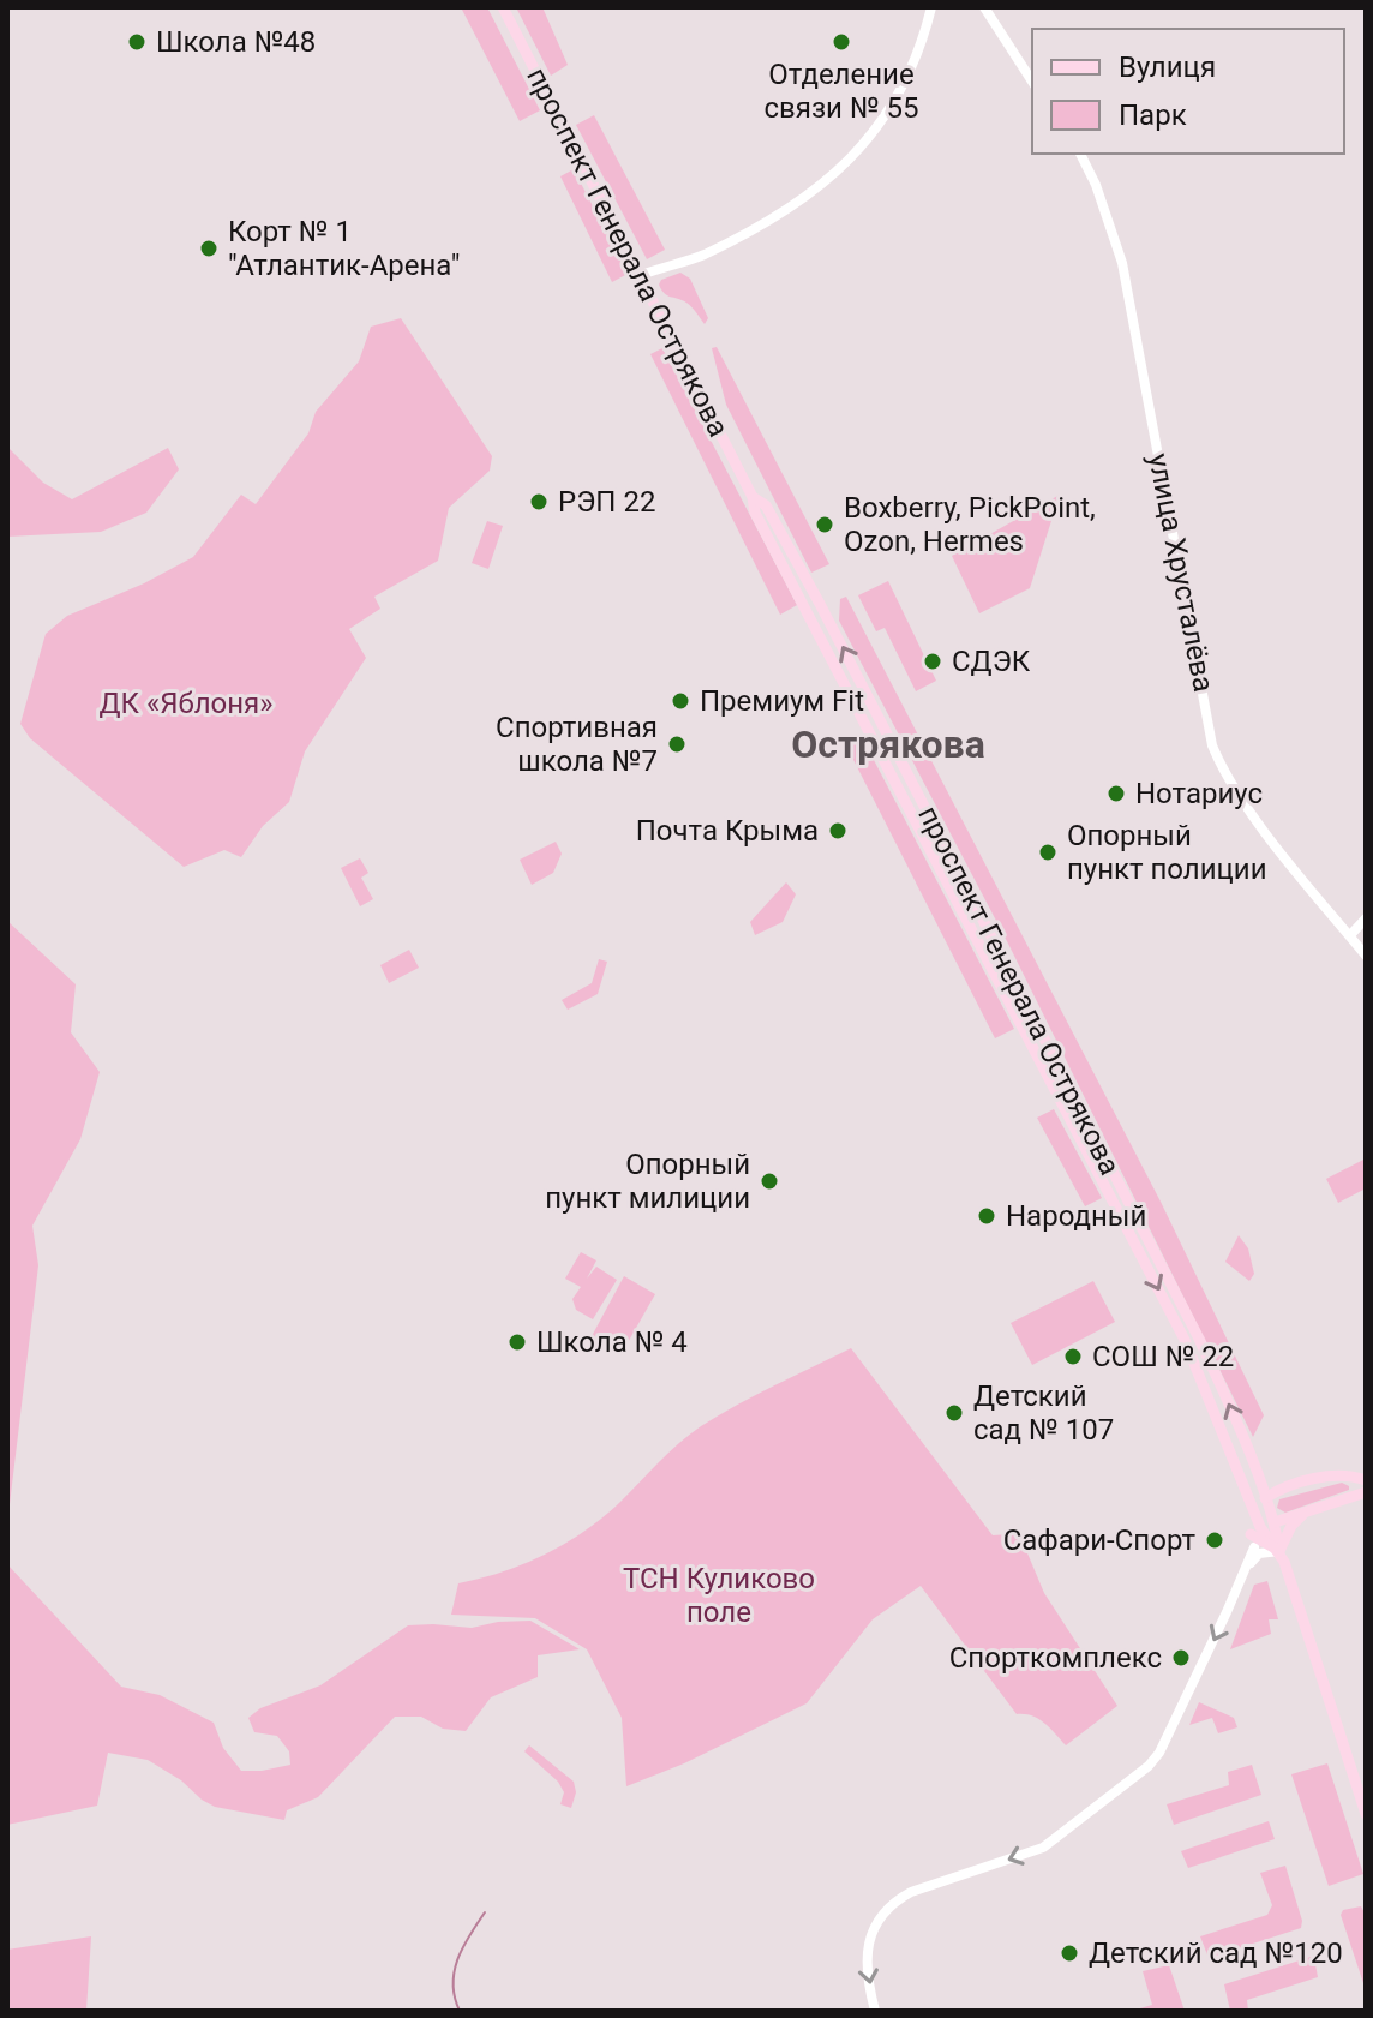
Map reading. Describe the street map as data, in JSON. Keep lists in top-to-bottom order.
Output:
{
  "streets": {
    "main road": ["проспект Генерала Острякова", "улица Хрусталёва"]
  },
  "districts": ["Острякова"],
  "parks": ["ДК «Яблоня»", "ТСН Куликово поле"],
  "places": [
    "Школа №48",
    "Отделение связи № 55",
    "Корт № 1 \"Атлантик-Арена\"",
    "РЭП 22",
    "Boxberry, PickPoint, Ozon, Hermes",
    "СДЭК",
    "Премиум Fit",
    "Спортивная школа №7",
    "Нотариус",
    "Почта Крыма",
    "Опорный пункт полиции",
    "Опорный пункт милиции",
    "Народный",
    "Школа № 4",
    "СОШ № 22",
    "Детский сад № 107",
    "Сафари-Спорт",
    "Спорткомплекс",
    "Детский сад №120"
  ],
  "legend": ["Вулиця", "Парк"]
}
